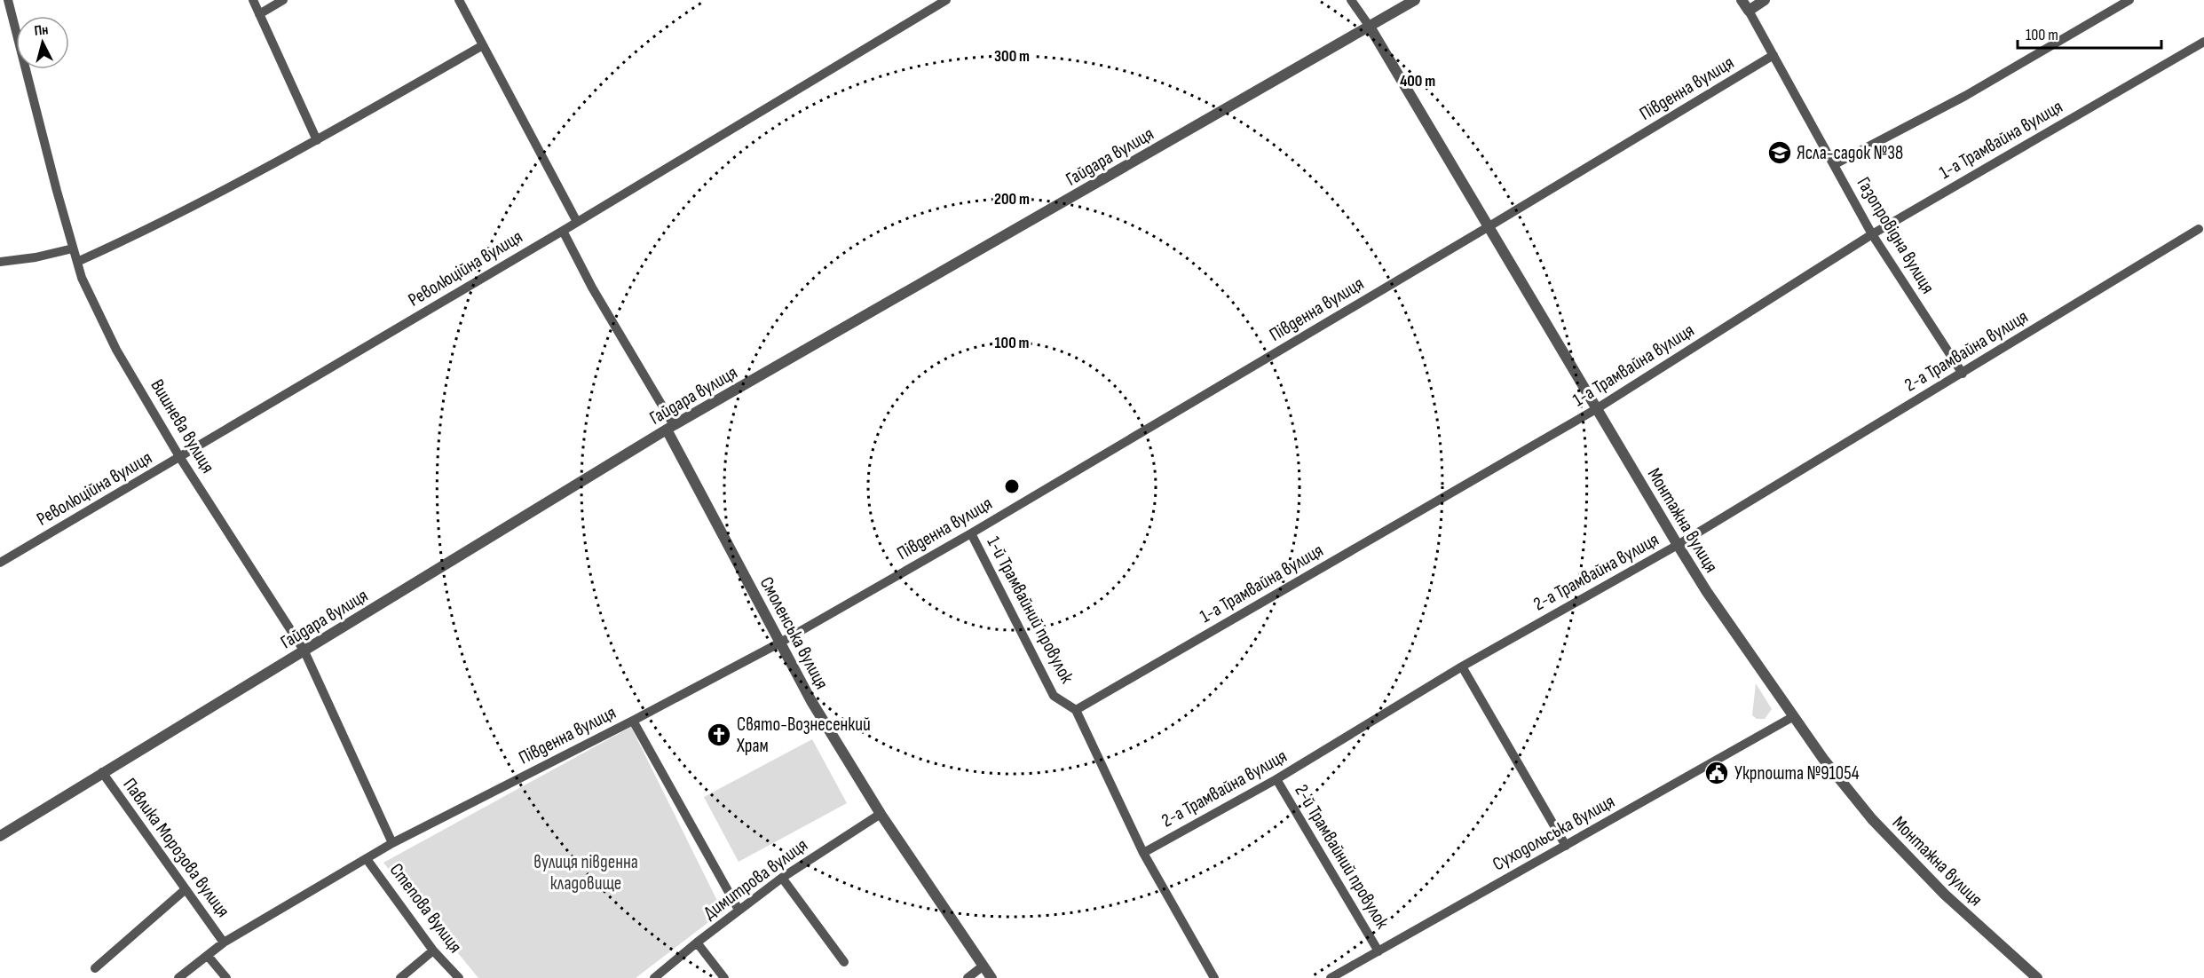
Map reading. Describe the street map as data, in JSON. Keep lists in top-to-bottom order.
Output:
{
  "streets": {
    "street": [
      "Південна вулиця",
      "1-а Трамвайна вулиця",
      "Гайдара вулиця",
      "Газопровідна вулиця",
      "Революційна вулиця",
      "2-а Трамвайна вулиця",
      "Вишнева вулиця",
      "Монтажна вулиця",
      "1-й Трамвайний провулок",
      "Смоленська вулиця",
      "Суходольська вулиця",
      "Павлика Морозова вулиця",
      "2-й Трамвайний провулок",
      "Димитрова вулиця",
      "Степова вулиця"
    ]
  },
  "crossings": [
    ["Південна вулиця", "Газопровідна вулиця"],
    ["Південна вулиця", "Вишнева вулиця"],
    ["Південна вулиця", "Монтажна вулиця"],
    ["Південна вулиця", "1-й Трамвайний провулок"],
    ["Південна вулиця", "Смоленська вулиця"],
    ["Південна вулиця", "Павлика Морозова вулиця"],
    ["Південна вулиця", "Степова вулиця"],
    ["1-а Трамвайна вулиця", "Газопровідна вулиця"],
    ["1-а Трамвайна вулиця", "Монтажна вулиця"],
    ["1-а Трамвайна вулиця", "1-й Трамвайний провулок"],
    ["Гайдара вулиця", "Вишнева вулиця"],
    ["Гайдара вулиця", "Монтажна вулиця"],
    ["Гайдара вулиця", "Смоленська вулиця"],
    ["Гайдара вулиця", "Павлика Морозова вулиця"],
    ["Газопровідна вулиця", "2-а Трамвайна вулиця"],
    ["Революційна вулиця", "Вишнева вулиця"],
    ["2-а Трамвайна вулиця", "Монтажна вулиця"],
    ["2-а Трамвайна вулиця", "2-й Трамвайний провулок"],
    ["Монтажна вулиця", "Суходольська вулиця"],
    ["Смоленська вулиця", "Димитрова вулиця"],
    ["Суходольська вулиця", "2-й Трамвайний провулок"]
  ],
  "parks": ["вулиця південна кладовище"],
  "places": {
    "school or university": ["Ясла-садок №38"],
    "church": ["Свято-Вознесенкий Храм"],
    "public building": ["Укрпошта №91054"]
  },
  "scale_bar": "100 m",
  "north": "top",
  "rings": [
    "300 m",
    "400 m",
    "200 m",
    "100 m"
  ]
}
